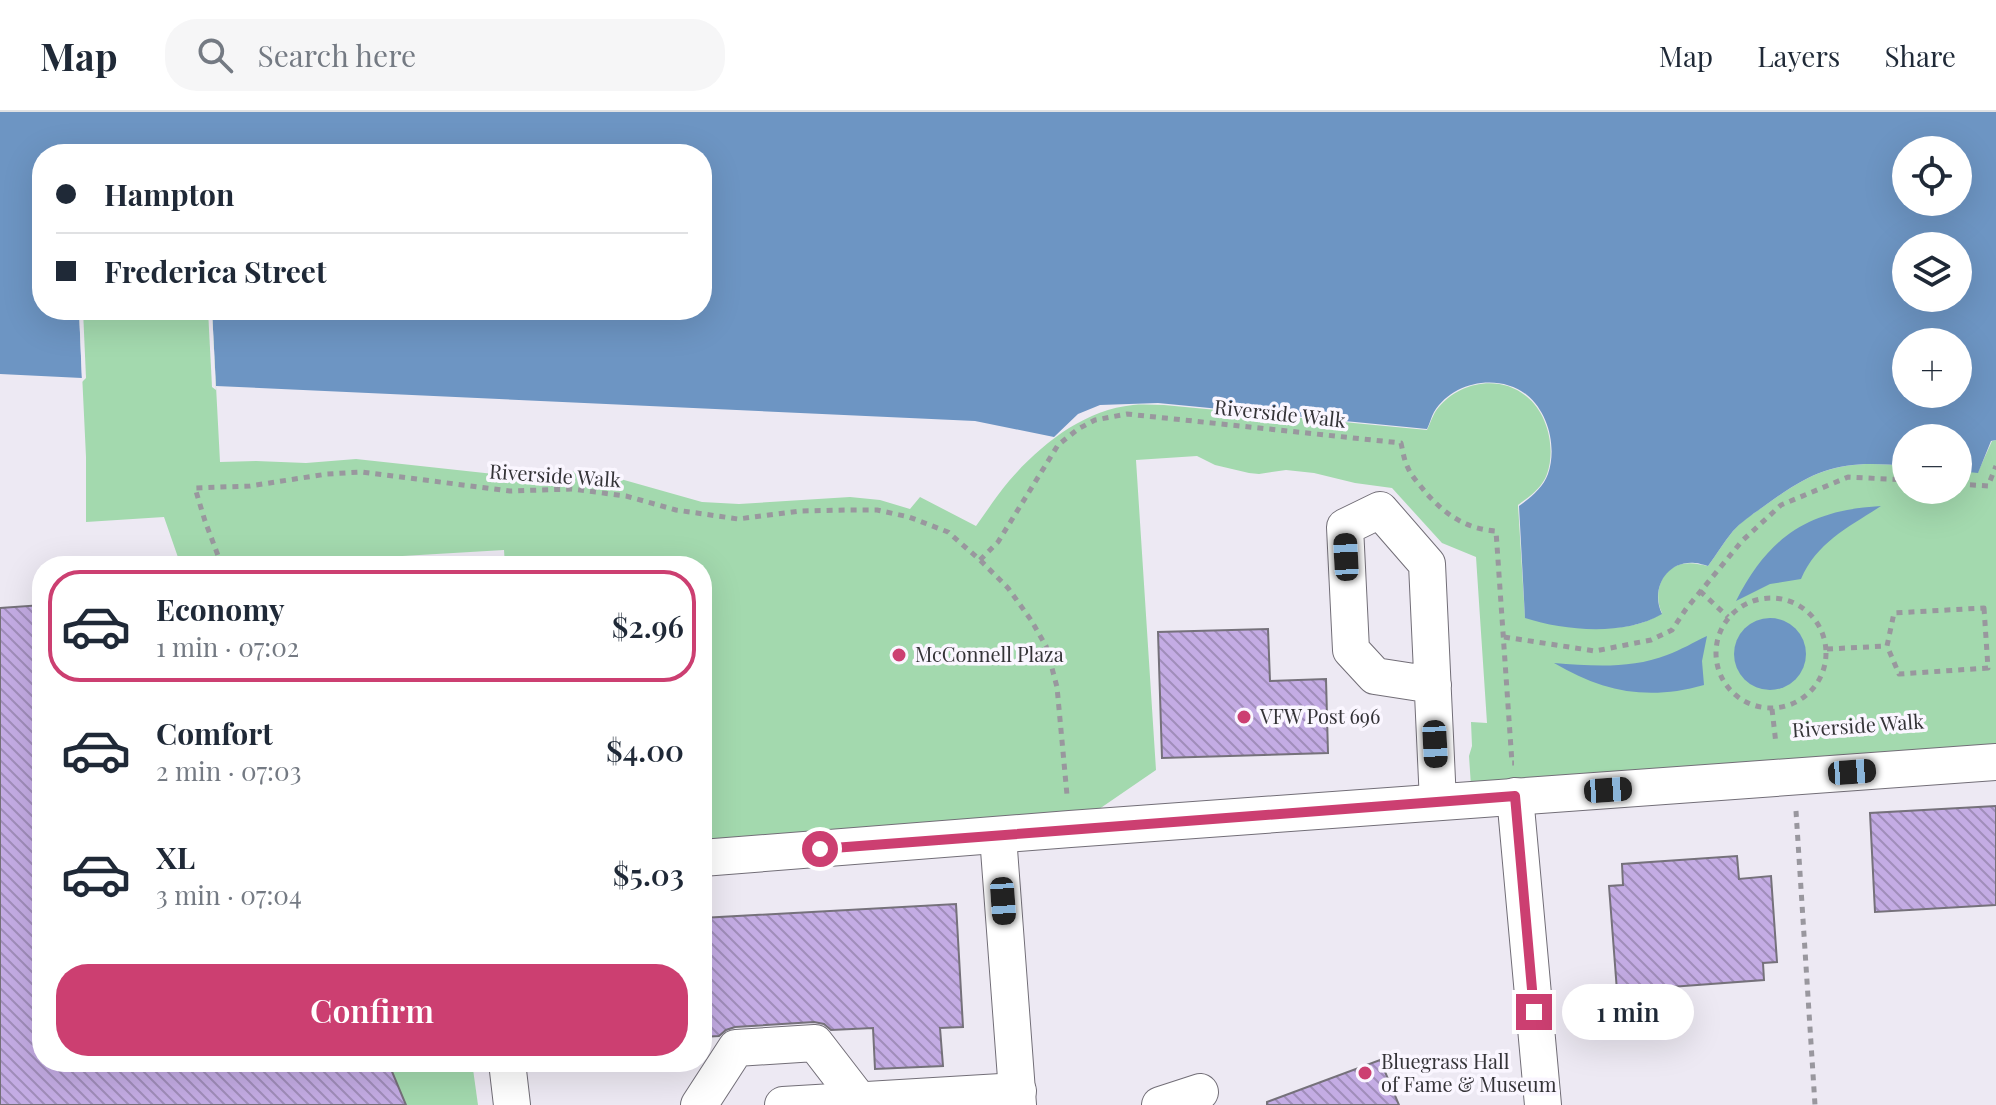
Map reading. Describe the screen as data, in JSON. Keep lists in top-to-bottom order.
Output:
{
  "streets": {
    "path": ["Riverside Walk"]
  },
  "places": ["McConnell Plaza", "VFW Post 696", "Bluegrass Hall of Fame & Museum"],
  "page": {
    "header": "Map",
    "search": "Search here",
    "nav": ["Map", "Layers", "Share"],
    "map_buttons": ["+", "−"],
    "banner": ["Hampton", "Frederica Street"],
    "list": [
      {
        "name": "Economy",
        "note": "1 min · 07:02",
        "value": "$2.96"
      },
      {
        "name": "Comfort",
        "note": "2 min · 07:03",
        "value": "$4.00"
      },
      {
        "name": "XL",
        "note": "3 min · 07:04",
        "value": "$5.03"
      }
    ],
    "buttons": "Confirm",
    "bubble": "1 min"
  }
}
